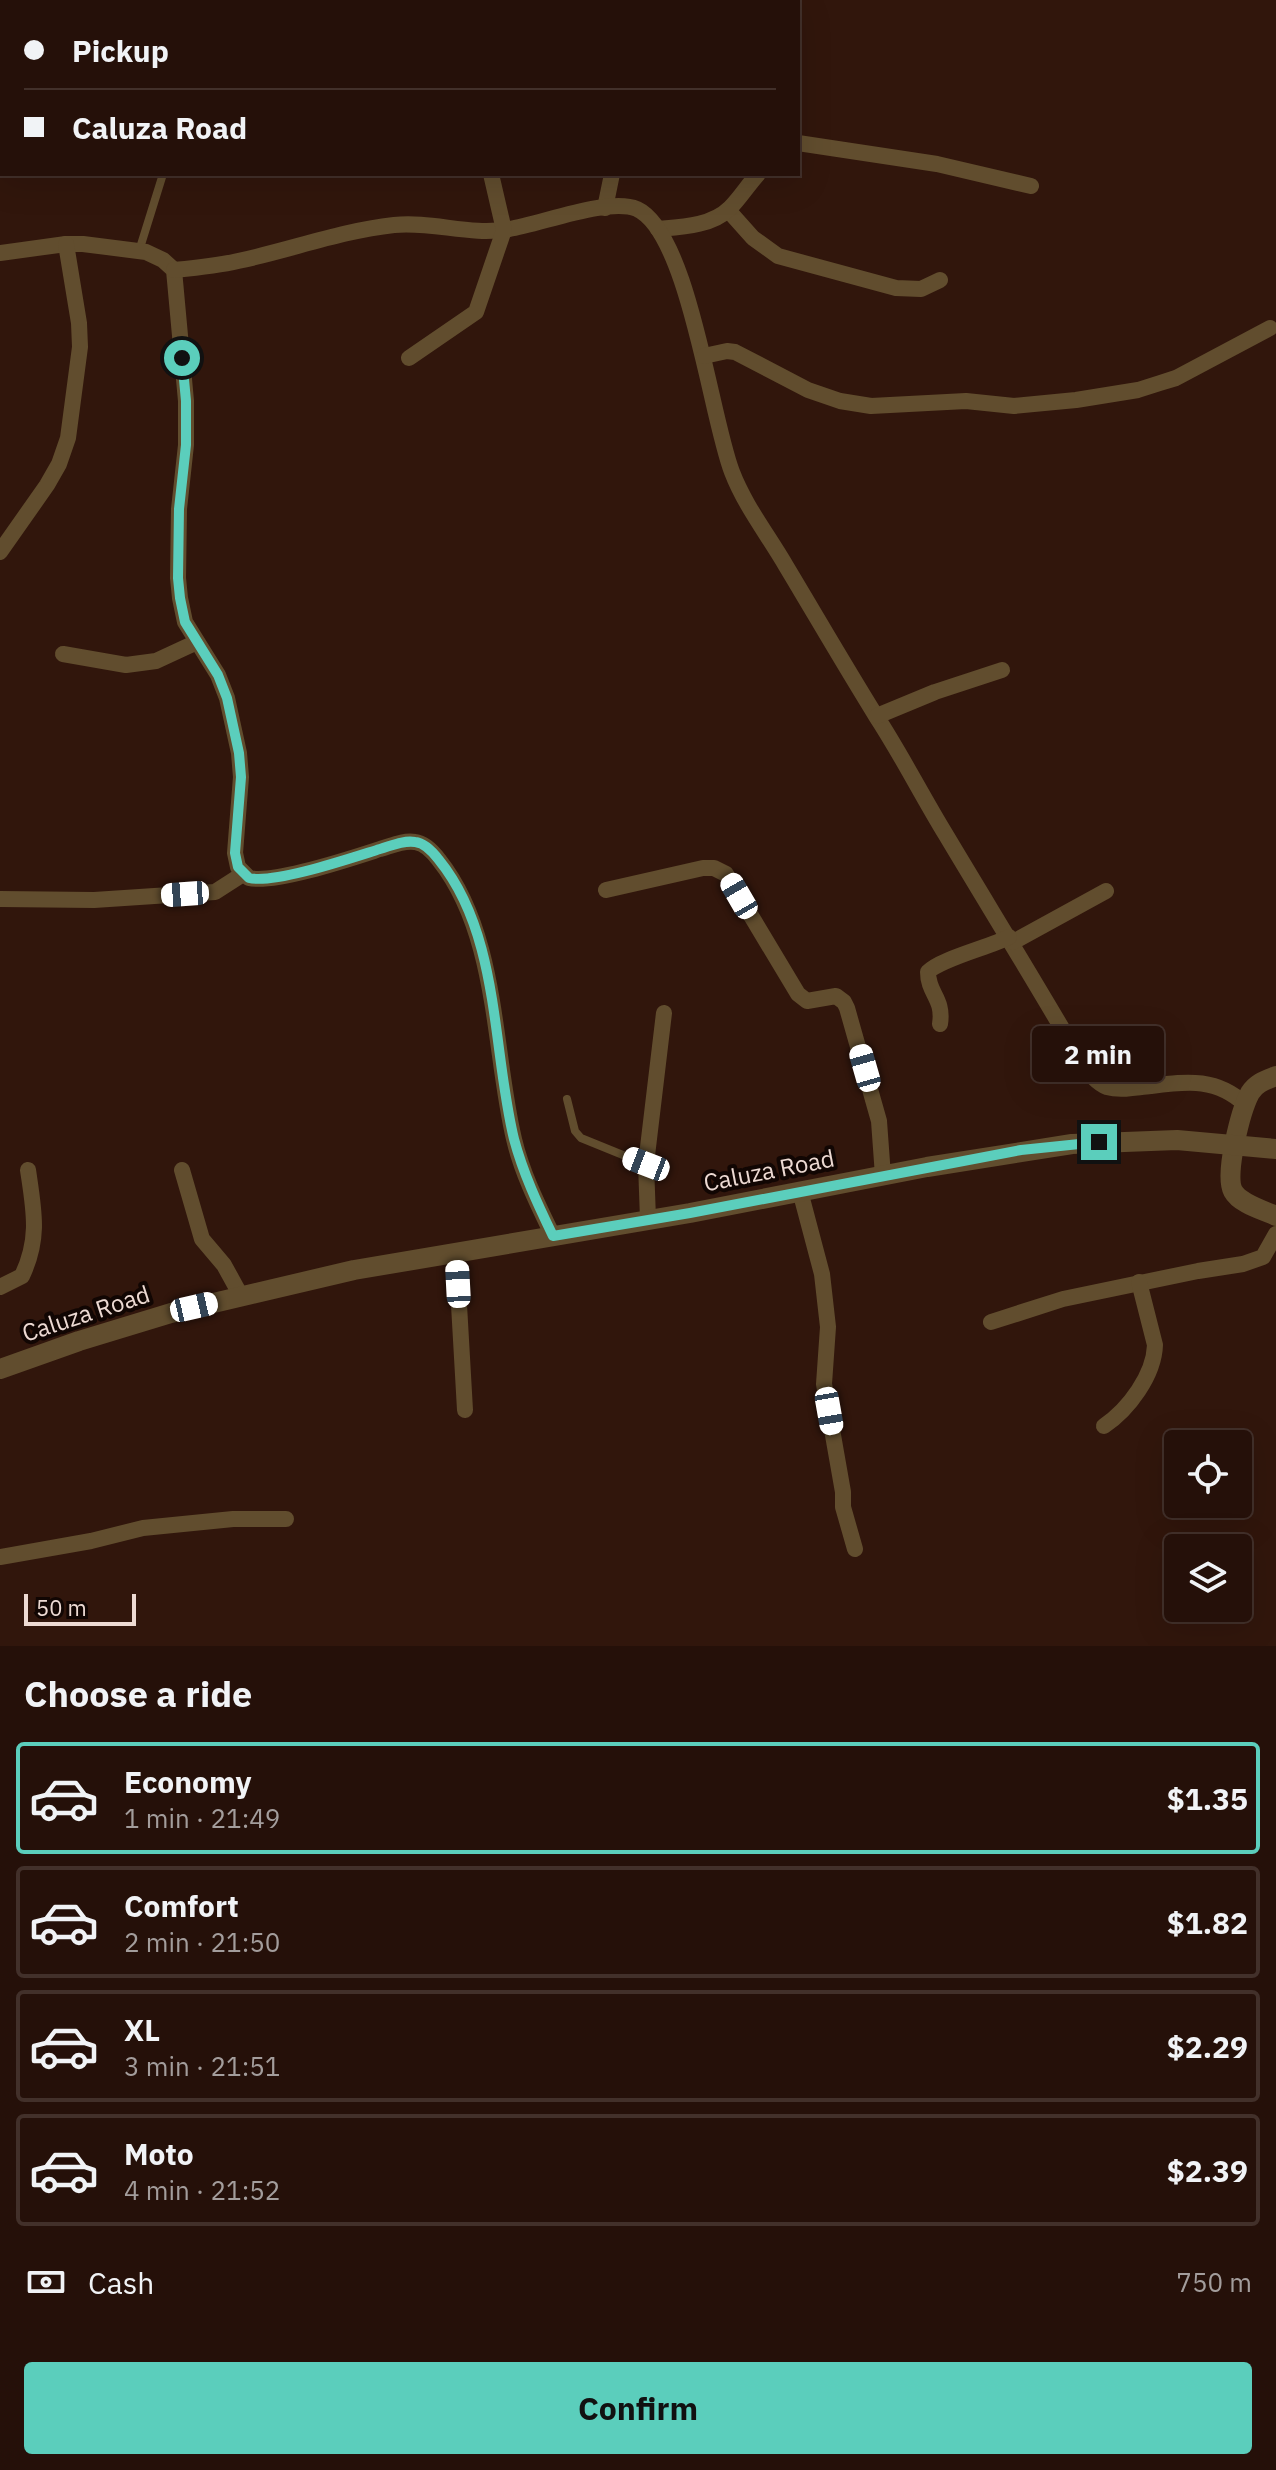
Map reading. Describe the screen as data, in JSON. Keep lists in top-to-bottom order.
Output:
{
  "streets": {
    "street": ["Caluza Road"]
  },
  "scale_bar": "50 m",
  "page": {
    "banner": ["Pickup", "Caluza Road"],
    "bubble": "2 min",
    "scale": "50 m",
    "heading": "Choose a ride",
    "list": [
      {
        "name": "Economy",
        "note": "1 min · 21:49",
        "value": "$1.35"
      },
      {
        "name": "Comfort",
        "note": "2 min · 21:50",
        "value": "$1.82"
      },
      {
        "name": "XL",
        "note": "3 min · 21:51",
        "value": "$2.29"
      },
      {
        "name": "Moto",
        "note": "4 min · 21:52",
        "value": "$2.39"
      }
    ],
    "pay": ["Cash", "750 m"],
    "buttons": "Confirm"
  }
}
